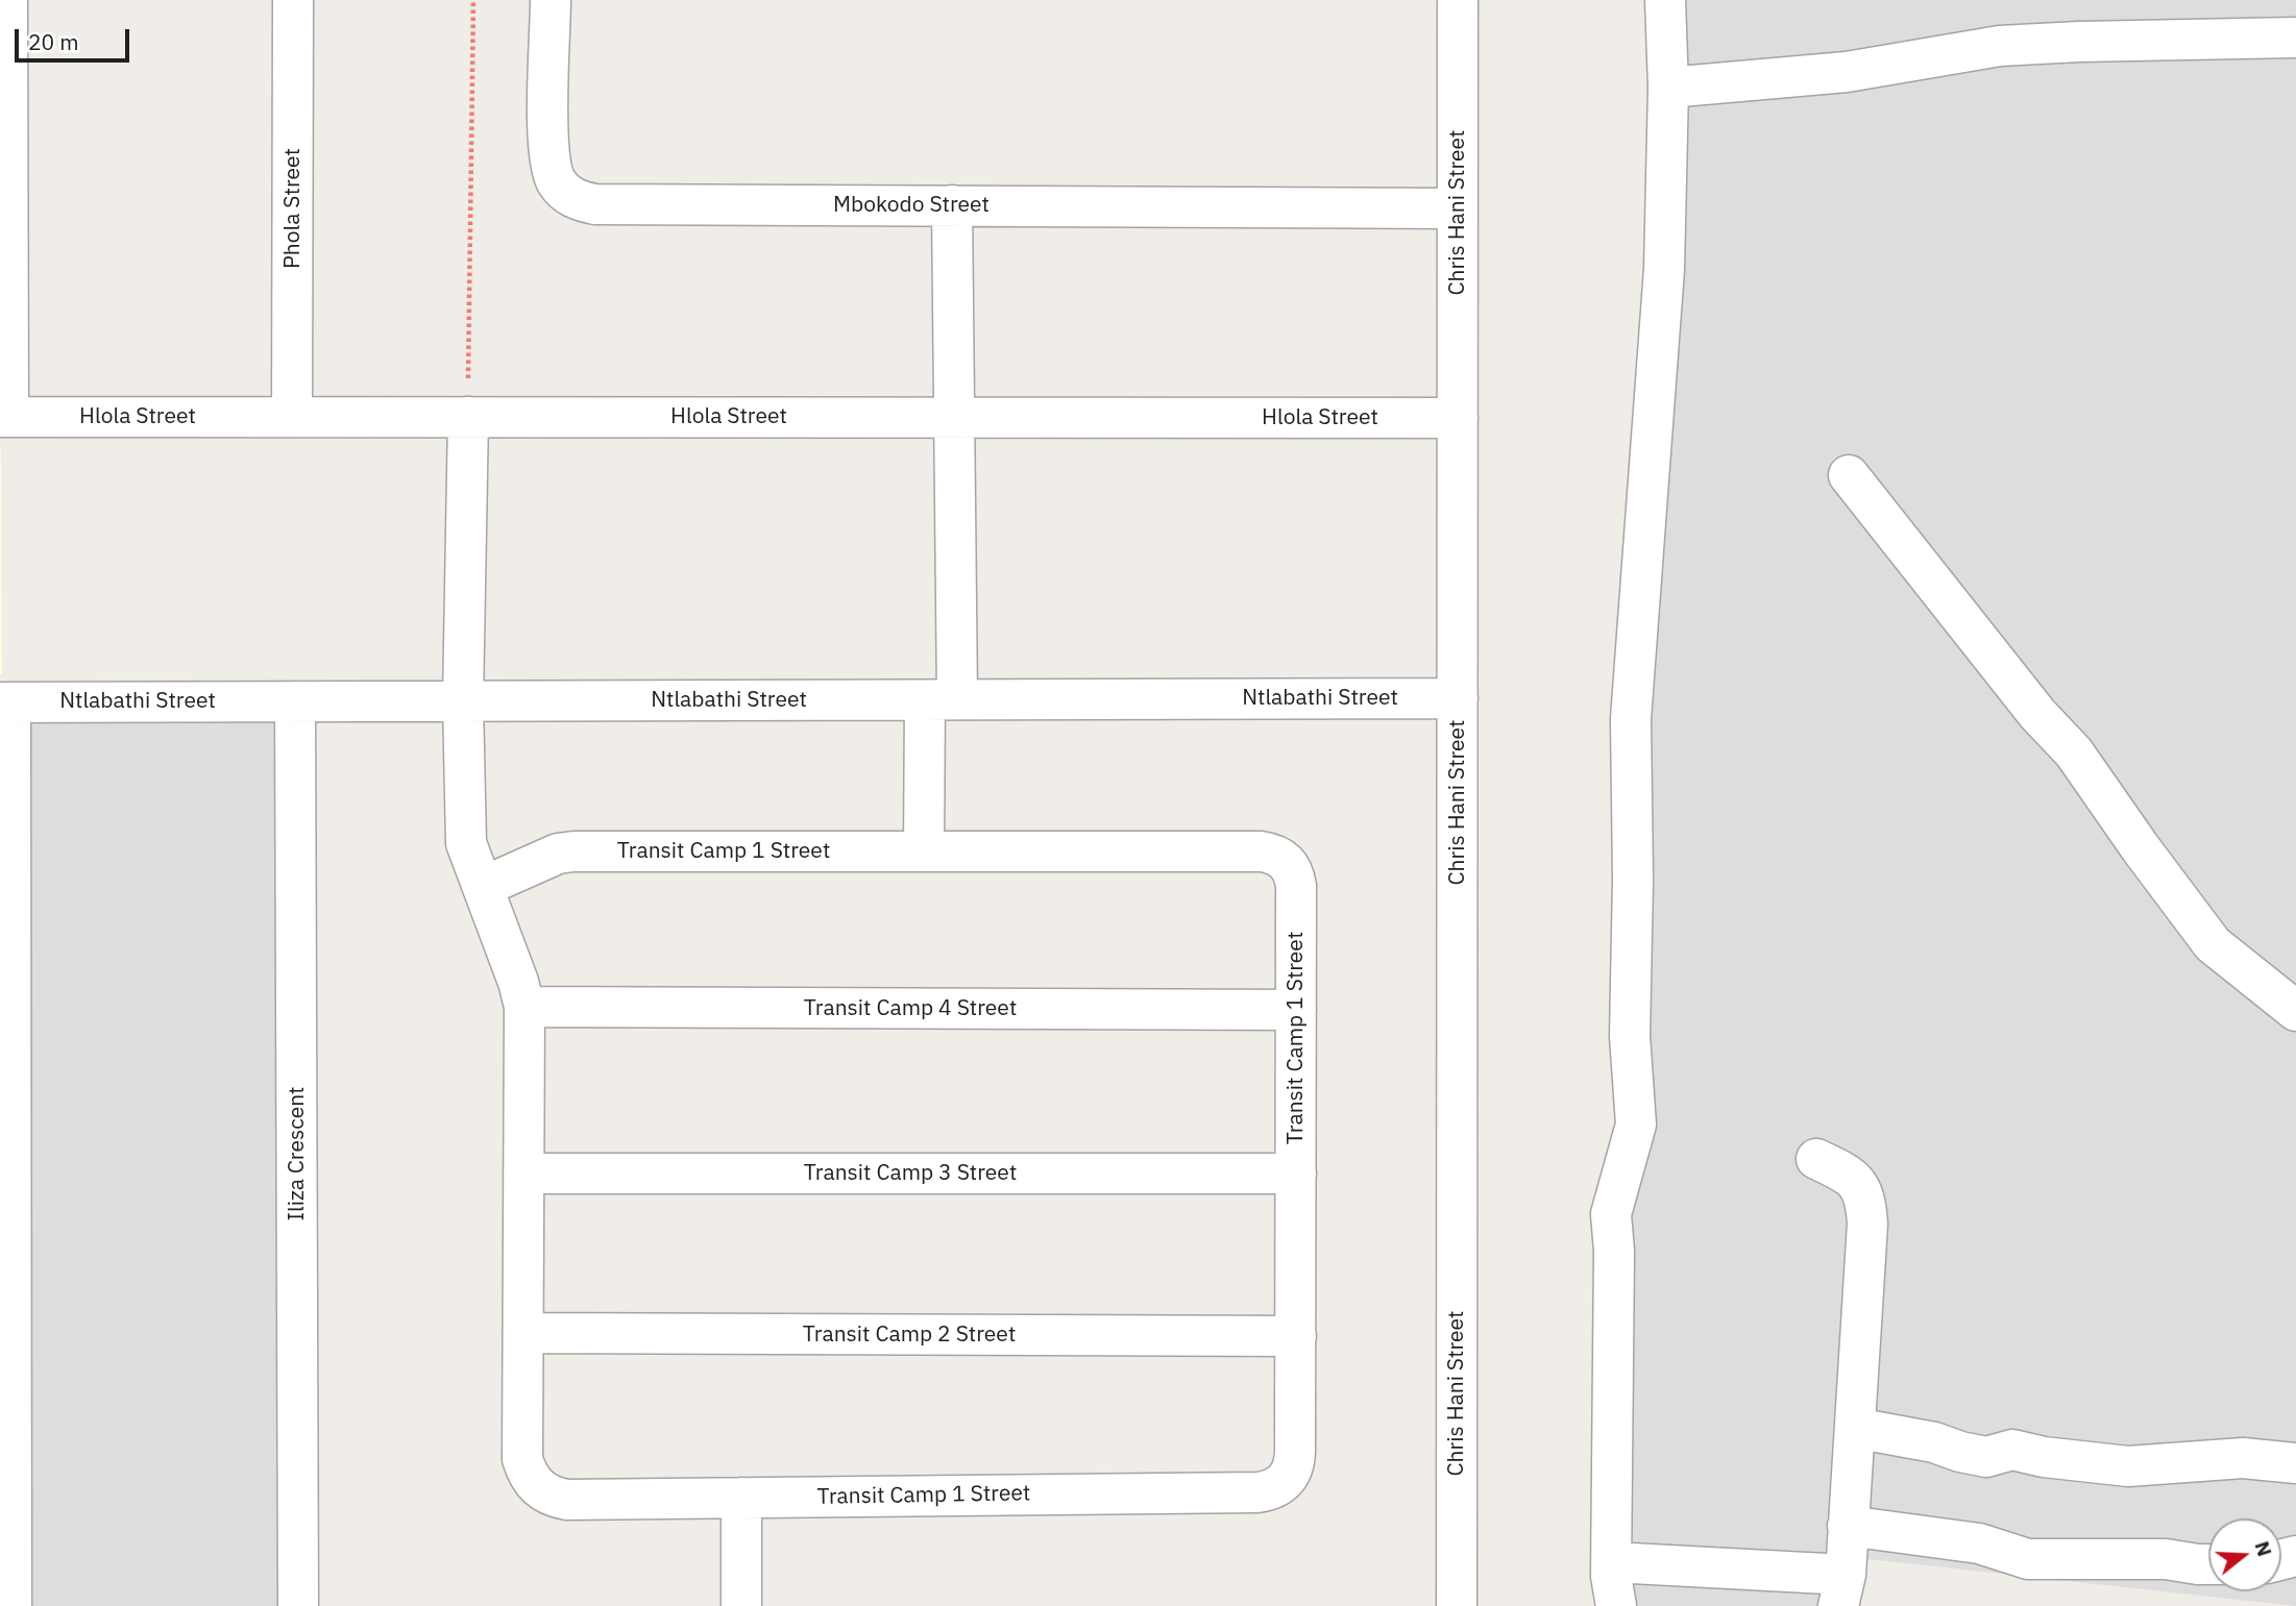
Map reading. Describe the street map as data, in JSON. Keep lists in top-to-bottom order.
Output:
{
  "streets": {
    "street": [
      "Mbokodo Street",
      "Phola Street",
      "Chris Hani Street",
      "Hlola Street",
      "Ntlabathi Street",
      "Transit Camp 1 Street",
      "Transit Camp 4 Street",
      "Iliza Crescent",
      "Transit Camp 3 Street",
      "Transit Camp 2 Street"
    ]
  },
  "crossings": [
    ["Mbokodo Street", "Chris Hani Street"],
    ["Phola Street", "Hlola Street"],
    ["Chris Hani Street", "Hlola Street"],
    ["Chris Hani Street", "Ntlabathi Street"],
    ["Hlola Street", "Transit Camp 1 Street"],
    ["Ntlabathi Street", "Transit Camp 1 Street"],
    ["Ntlabathi Street", "Iliza Crescent"],
    ["Transit Camp 1 Street", "Transit Camp 4 Street"],
    ["Transit Camp 1 Street", "Transit Camp 3 Street"],
    ["Transit Camp 1 Street", "Transit Camp 2 Street"]
  ],
  "scale_bar": "20 m",
  "north": "right"
}
